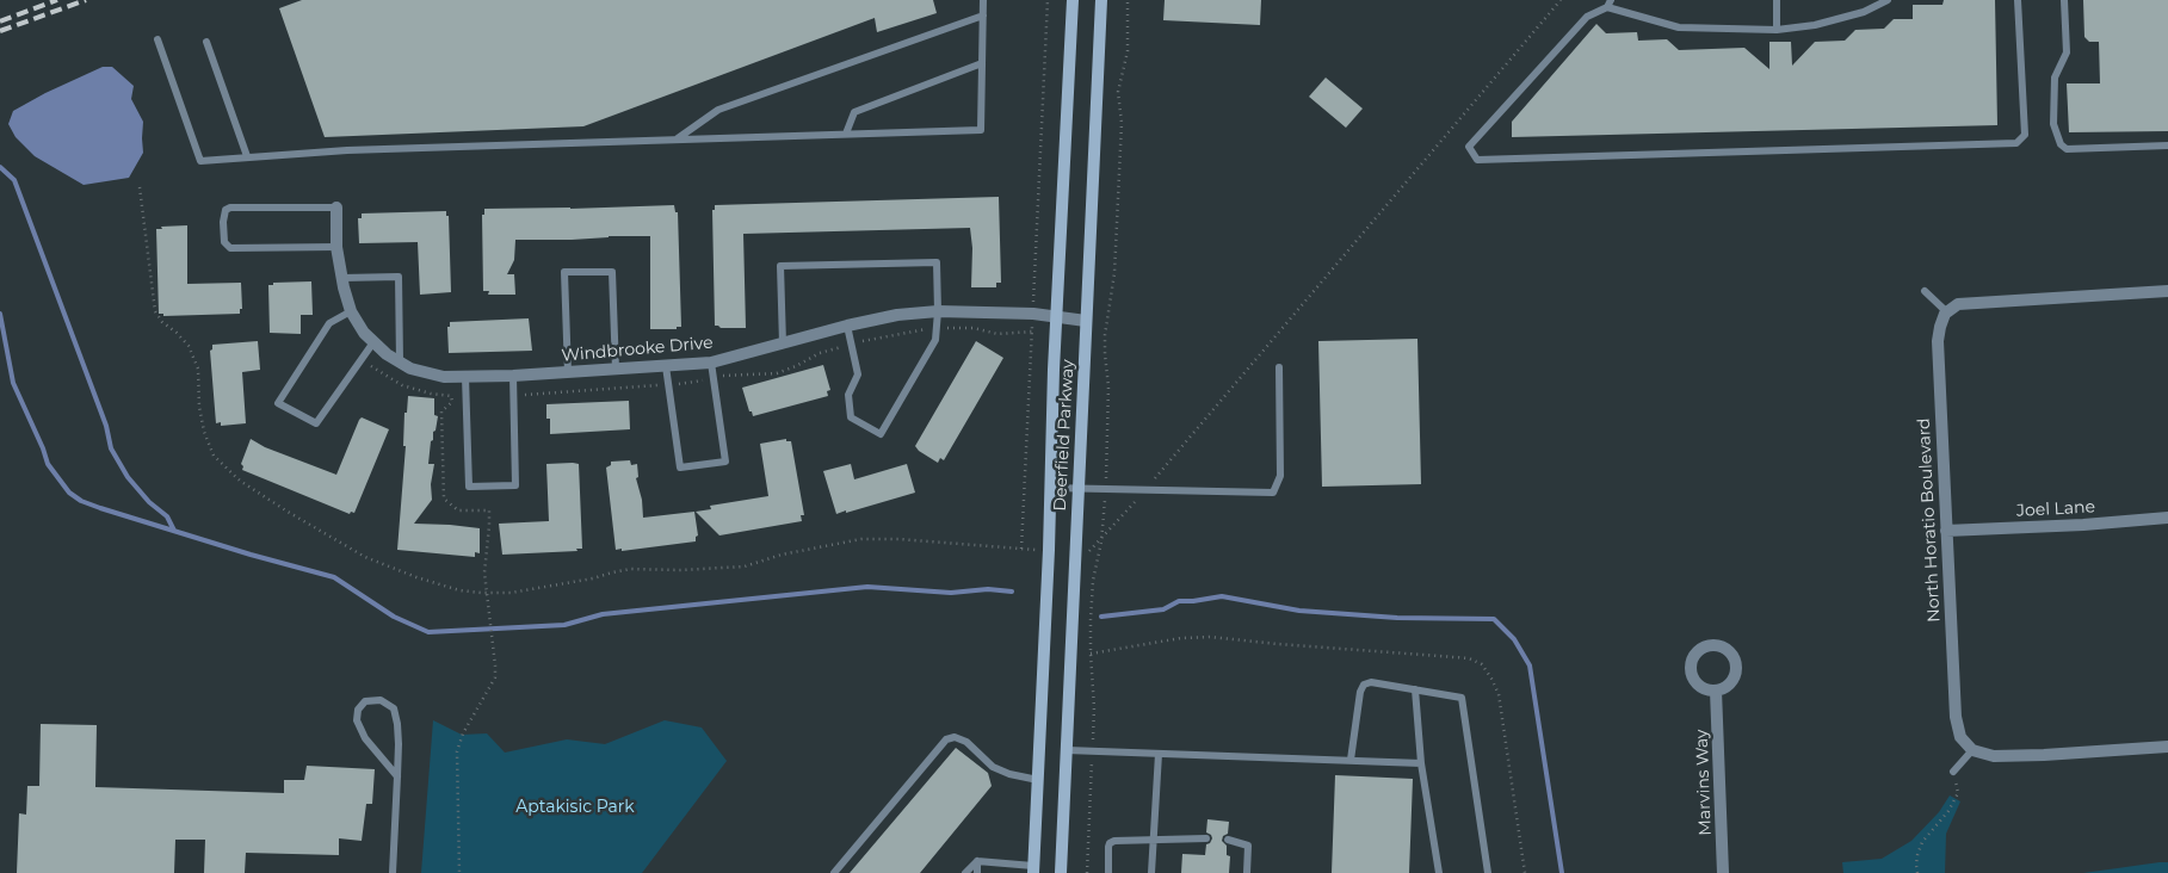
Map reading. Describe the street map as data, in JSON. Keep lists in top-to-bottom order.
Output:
{
  "streets": {
    "main road": ["Deerfield Parkway"],
    "street": [
      "Windbrooke Drive",
      "Joel Lane",
      "North Horatio Boulevard",
      "Marvins Way"
    ]
  },
  "crossings": [
    ["Windbrooke Drive", "Deerfield Parkway"],
    ["Joel Lane", "North Horatio Boulevard"]
  ],
  "parks": ["Aptakisic Park"]
}
